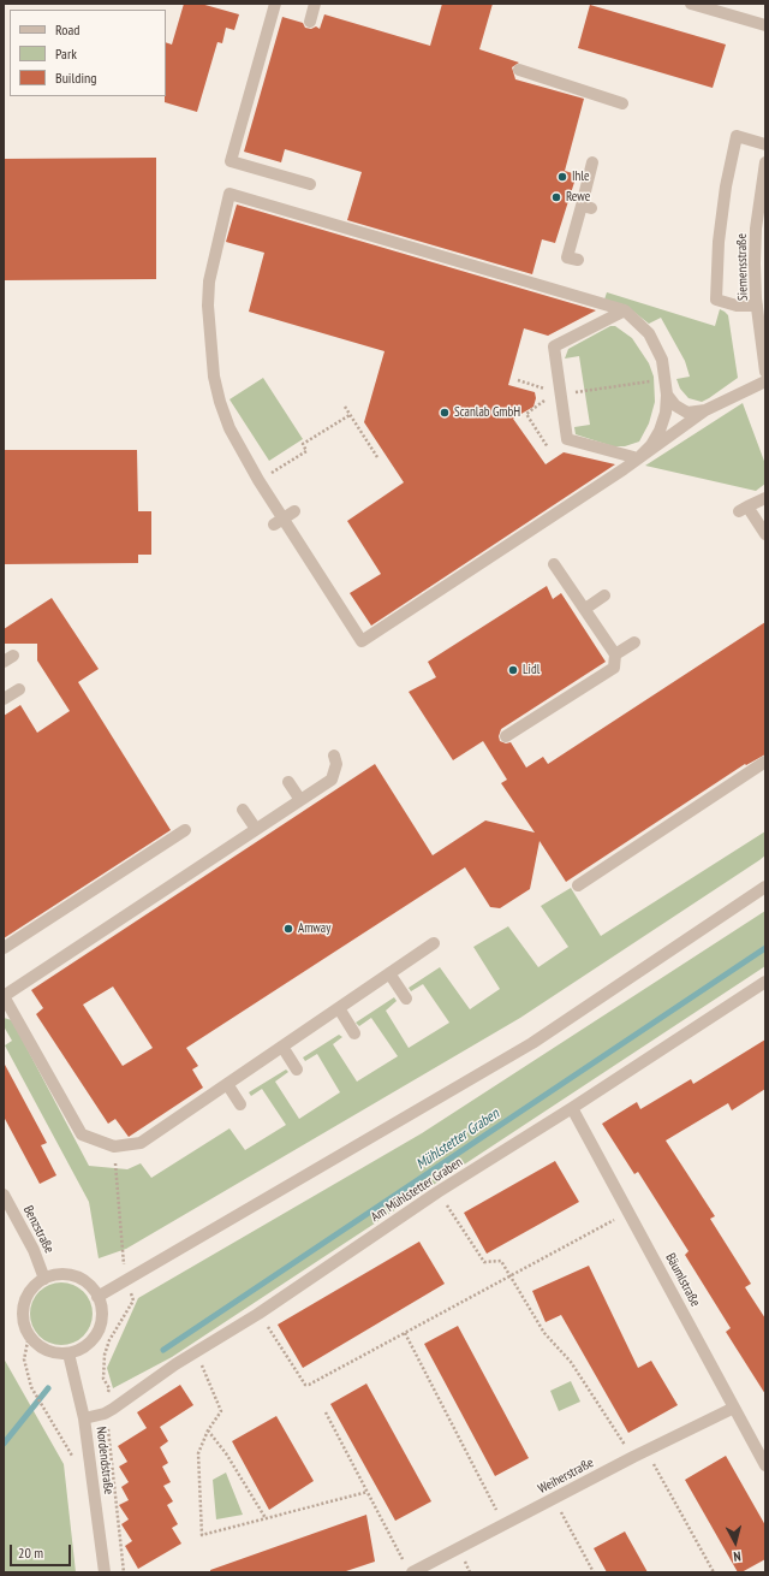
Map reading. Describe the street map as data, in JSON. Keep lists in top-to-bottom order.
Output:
{
  "streets": {
    "street": [
      "Siemensstraße",
      "Am Mühlstetter Graben",
      "Benzstraße",
      "Bäumlstraße",
      "Nordendstraße",
      "Weiherstraße"
    ]
  },
  "crossings": [
    ["Am Mühlstetter Graben", "Bäumlstraße"],
    ["Am Mühlstetter Graben", "Nordendstraße"],
    ["Benzstraße", "Nordendstraße"],
    ["Bäumlstraße", "Weiherstraße"]
  ],
  "water": ["Mühlstetter Graben"],
  "places": [
    "Ihle",
    "Rewe",
    "Scanlab GmbH",
    "Lidl",
    "Amway"
  ],
  "legend": ["Road", "Park", "Building"],
  "scale_bar": "20 m",
  "north": "bottom"
}
